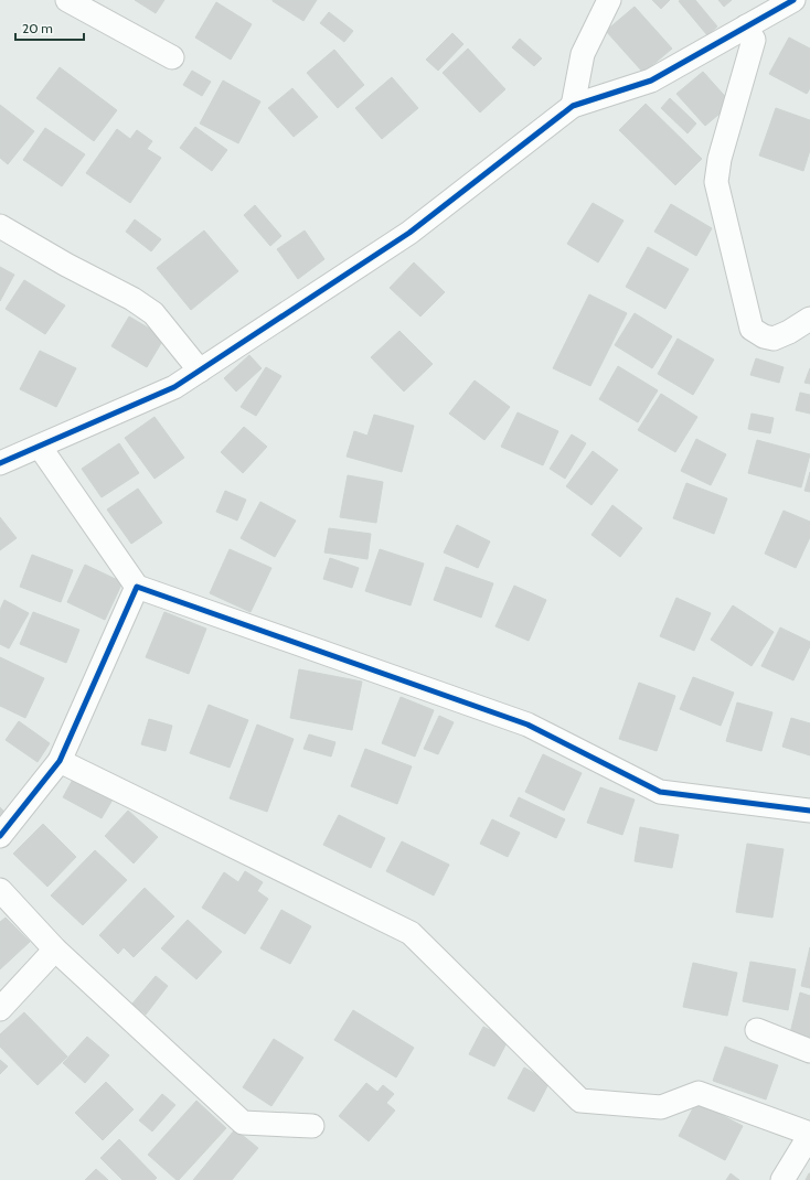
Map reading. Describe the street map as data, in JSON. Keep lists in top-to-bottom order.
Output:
{
  "scale_bar": "20 m"
}
